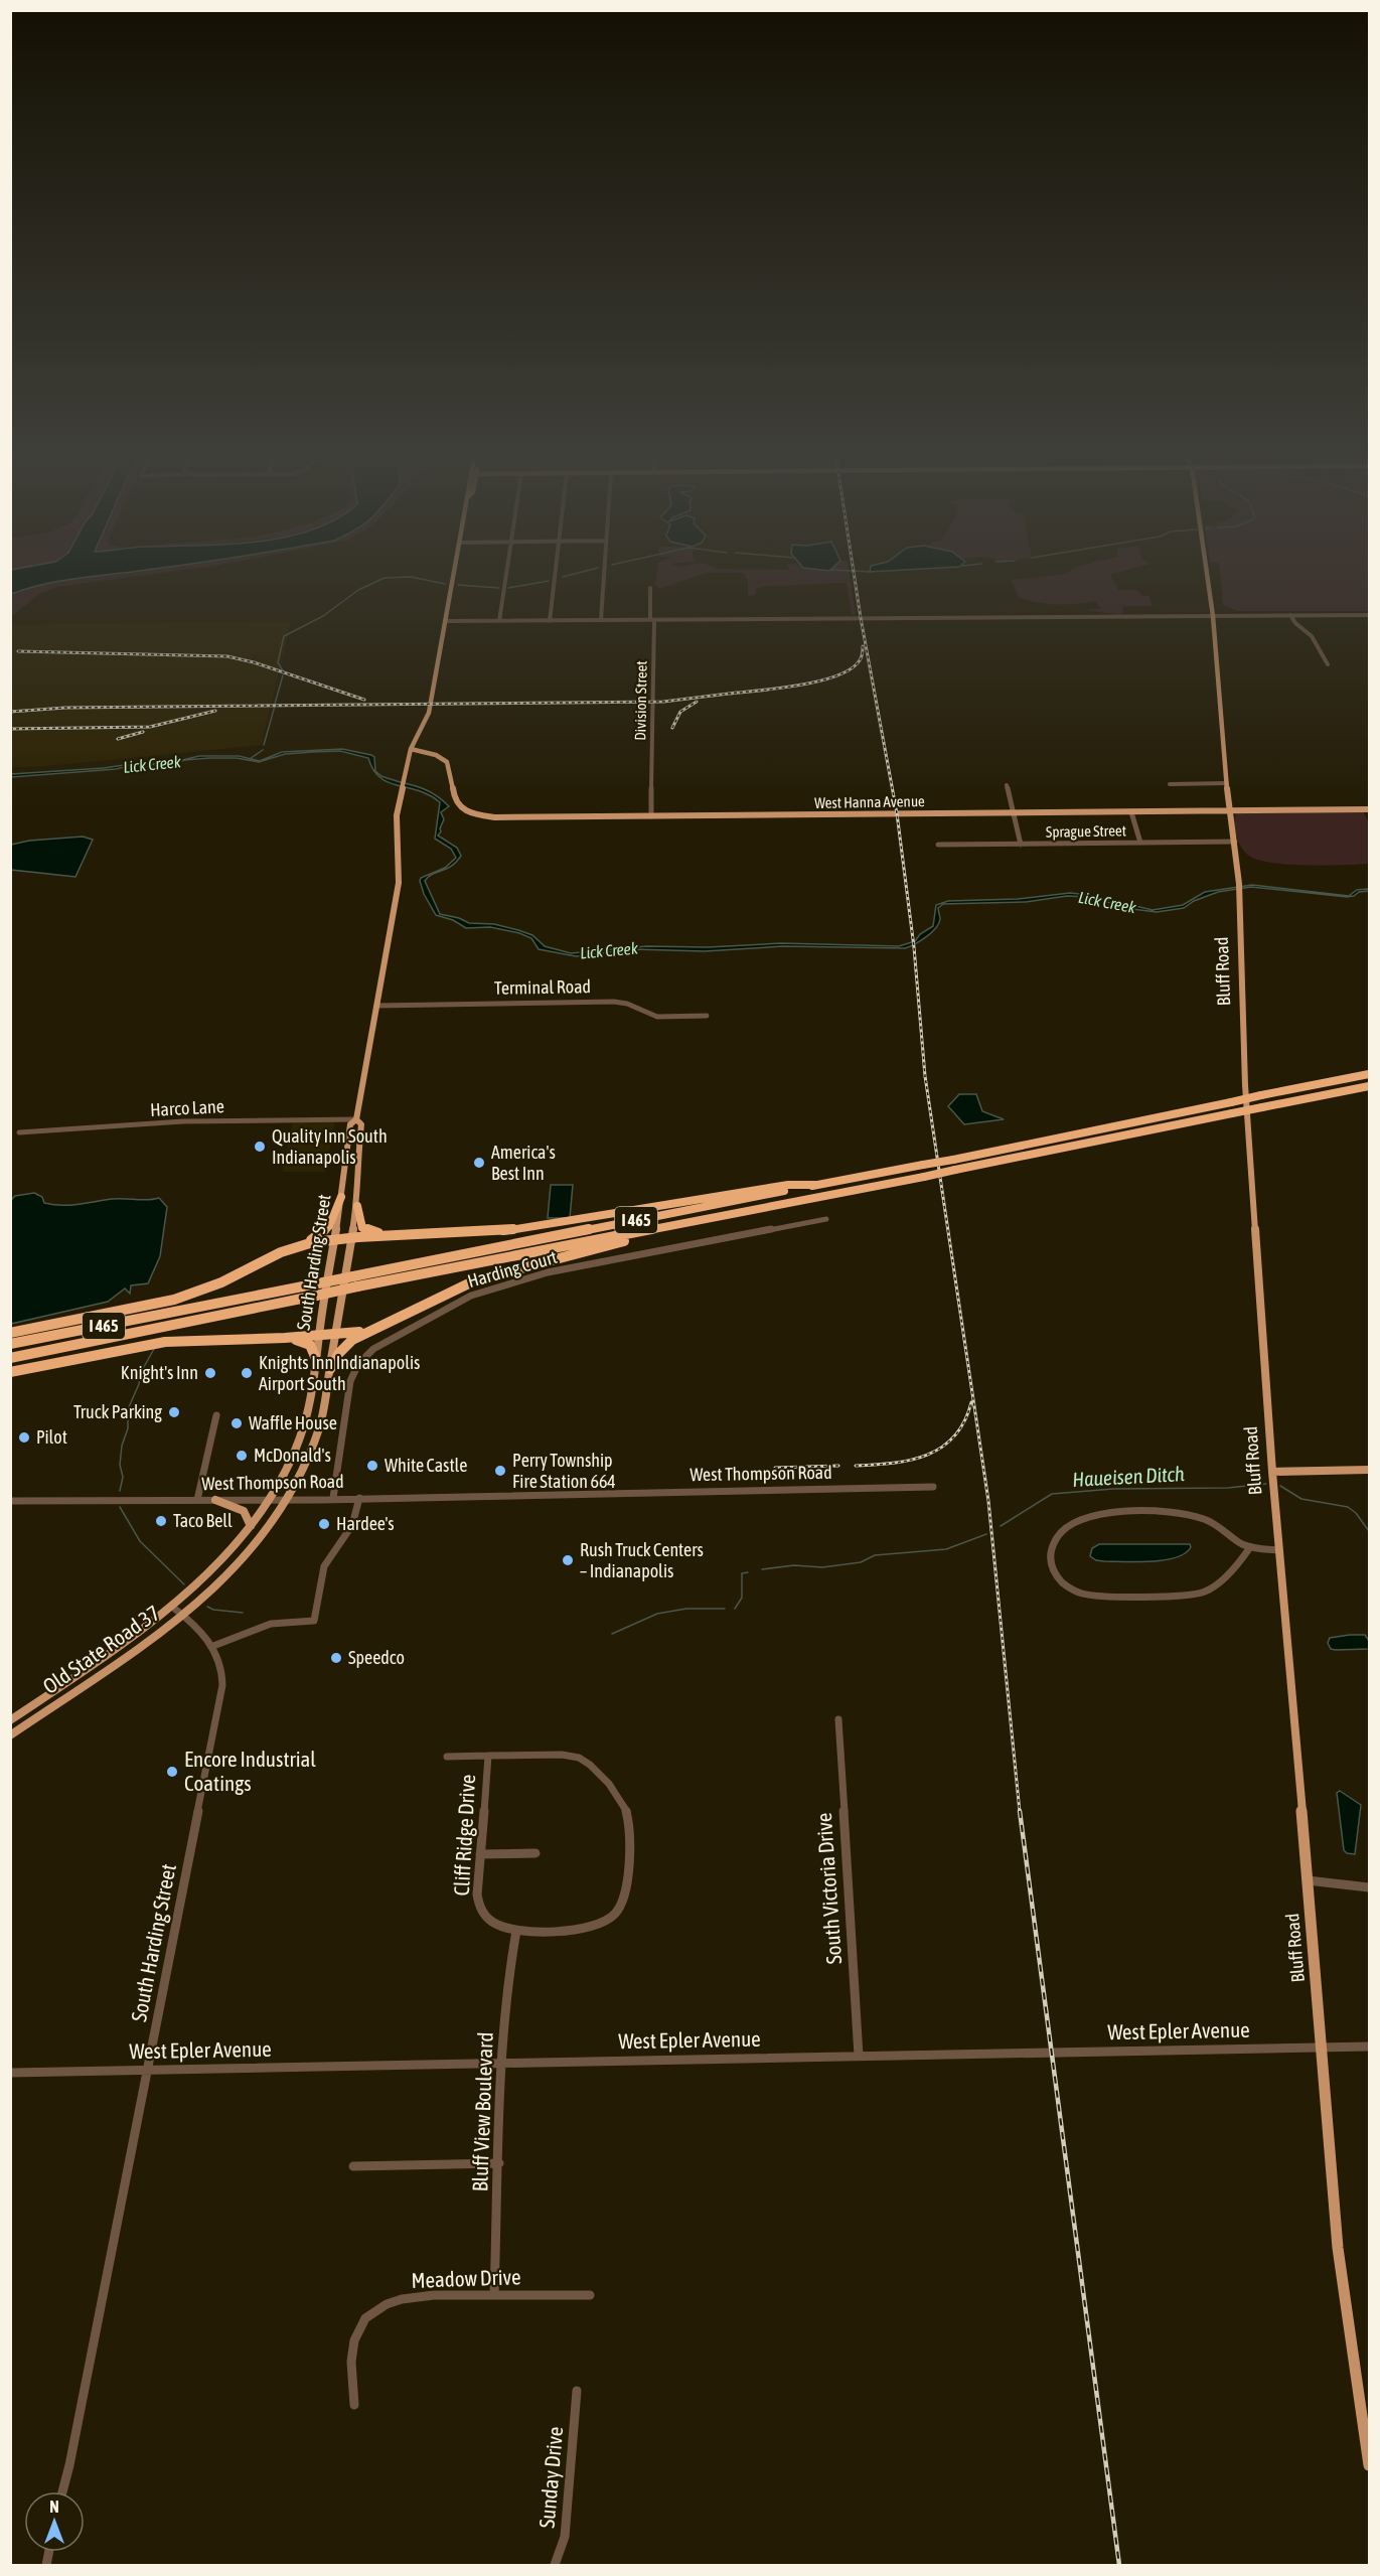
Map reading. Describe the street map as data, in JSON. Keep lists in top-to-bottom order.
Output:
{
  "streets": {
    "highway": ["I 465"],
    "main road": [
      "West Hanna Avenue",
      "Bluff Road",
      "South Harding Street",
      "Old State Road 37"
    ],
    "street": [
      "Division Street",
      "Sprague Street",
      "Terminal Road",
      "Harco Lane",
      "Harding Court",
      "West Thompson Road",
      "Cliff Ridge Drive",
      "South Victoria Drive",
      "West Epler Avenue",
      "Bluff View Boulevard",
      "Meadow Drive",
      "Sunday Drive"
    ]
  },
  "crossings": [
    ["Division Street", "West Hanna Avenue"],
    ["West Hanna Avenue", "Bluff Road"],
    ["West Hanna Avenue", "South Harding Street"],
    ["Sprague Street", "Bluff Road"],
    ["Bluff Road", "West Epler Avenue"],
    ["Terminal Road", "South Harding Street"],
    ["Harco Lane", "South Harding Street"],
    ["South Harding Street", "West Thompson Road"],
    ["South Harding Street", "Old State Road 37"],
    ["South Harding Street", "West Epler Avenue"],
    ["Harding Court", "West Thompson Road"],
    ["Cliff Ridge Drive", "Bluff View Boulevard"],
    ["South Victoria Drive", "West Epler Avenue"],
    ["West Epler Avenue", "Bluff View Boulevard"],
    ["Bluff View Boulevard", "Meadow Drive"]
  ],
  "water": ["Lick Creek", "Haueisen Ditch"],
  "places": [
    "Quality Inn South Indianapolis",
    "America's Best Inn",
    "Knight's Inn",
    "Knights Inn Indianapolis Airport South",
    "Truck Parking",
    "Waffle House",
    "Pilot",
    "McDonald's",
    "White Castle",
    "Perry Township Fire Station 664",
    "Taco Bell",
    "Hardee's",
    "Rush Truck Centers – Indianapolis",
    "Speedco",
    "Encore Industrial Coatings"
  ],
  "north": "top"
}
